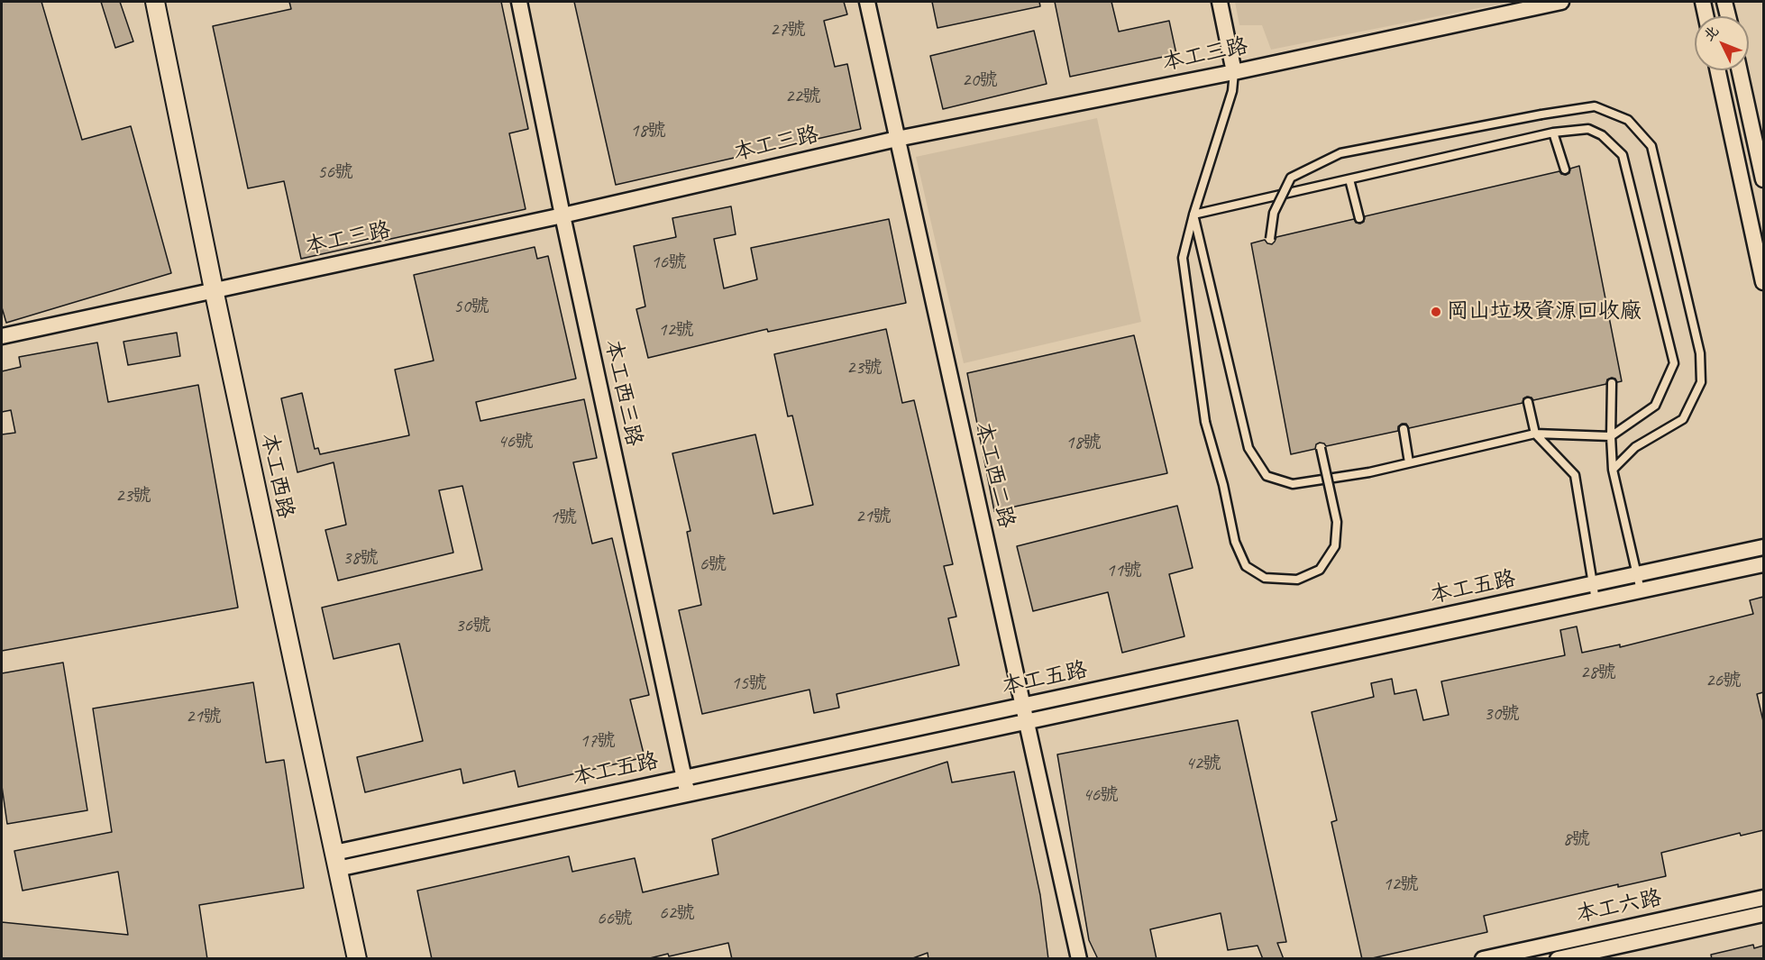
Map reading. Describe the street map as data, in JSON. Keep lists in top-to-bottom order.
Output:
{
  "streets": {
    "street": [
      "本工三路",
      "本工西三路",
      "本工西二路",
      "本工西路",
      "本工五路",
      "本工六路"
    ]
  },
  "crossings": [
    ["本工三路", "本工西三路"],
    ["本工三路", "本工西二路"],
    ["本工三路", "本工西路"],
    ["本工西三路", "本工五路"],
    ["本工西二路", "本工五路"],
    ["本工西路", "本工五路"]
  ],
  "places": ["岡山垃圾資源回收廠"],
  "house_numbers": [
    "27號",
    "20號",
    "22號",
    "18號",
    "56號",
    "16號",
    "50號",
    "12號",
    "23號",
    "46號",
    "18號",
    "23號",
    "21號",
    "1號",
    "38號",
    "6號",
    "11號",
    "36號",
    "28號",
    "26號",
    "15號",
    "30號",
    "21號",
    "17號",
    "42號",
    "46號",
    "8號",
    "12號",
    "62號",
    "66號"
  ],
  "north": "top left"
}
